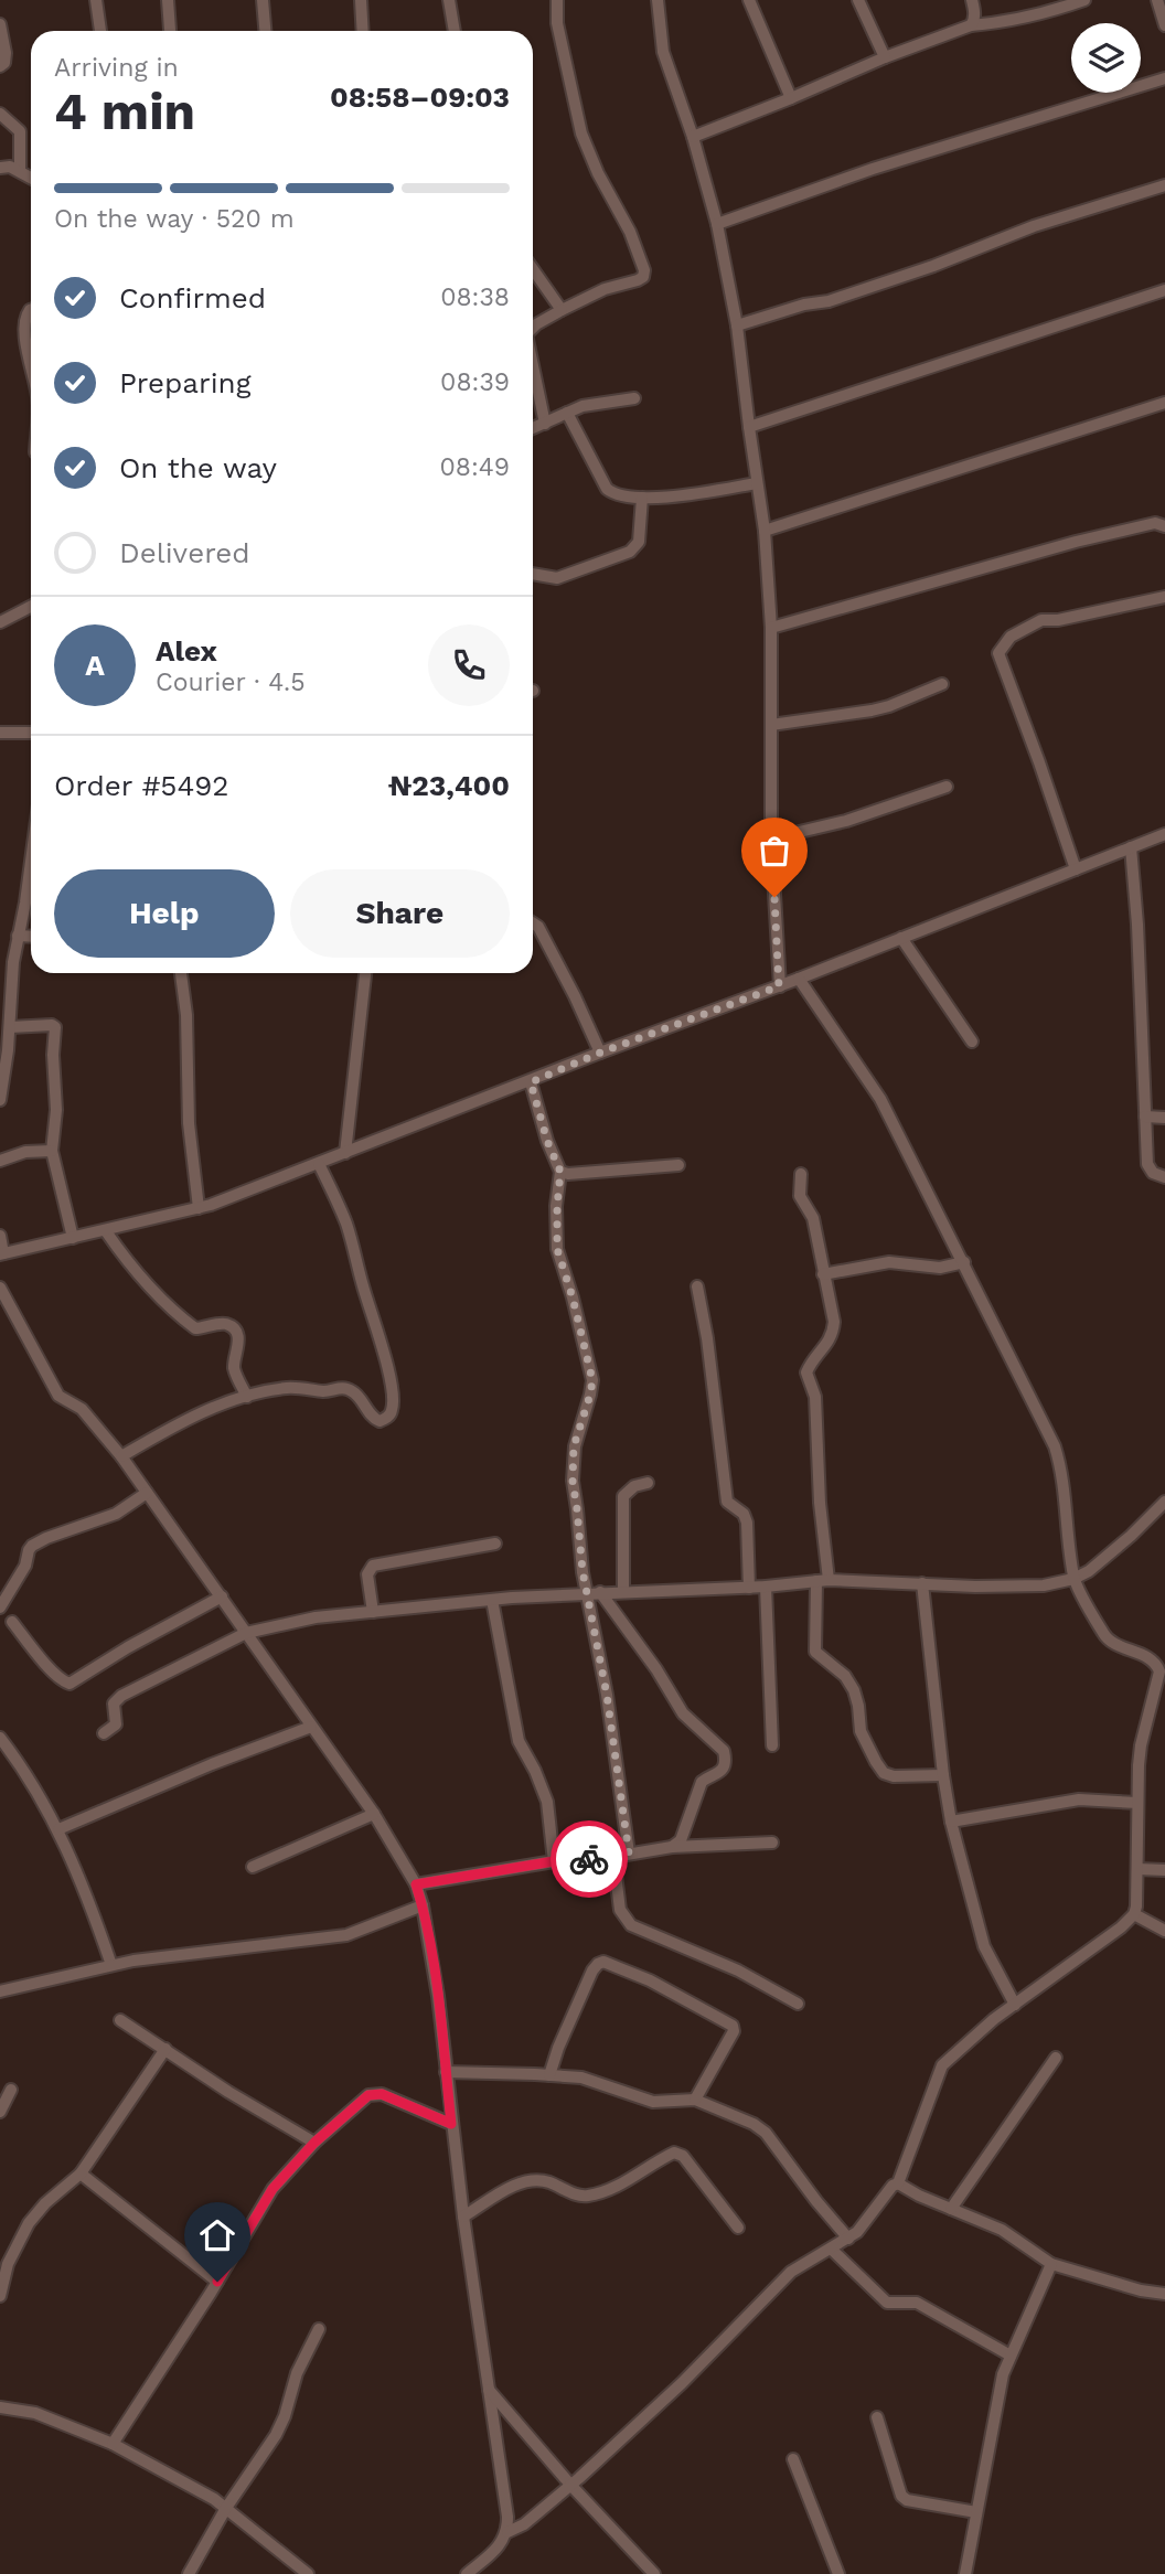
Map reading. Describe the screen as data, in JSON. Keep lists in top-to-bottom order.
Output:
{
  "page": {
    "heading": ["4 min", "Arriving in", "08:58–09:03"],
    "panel": [
      "Alex",
      "Courier · 4.5",
      "Order #5492",
      "₦23,400"
    ],
    "bar": "On the way · 520 m",
    "list": [
      ["Confirmed", "08:38"],
      ["Preparing", "08:39"],
      ["On the way", "08:49"],
      "Delivered"
    ],
    "round": "A",
    "buttons": ["Help", "Share"]
  }
}
